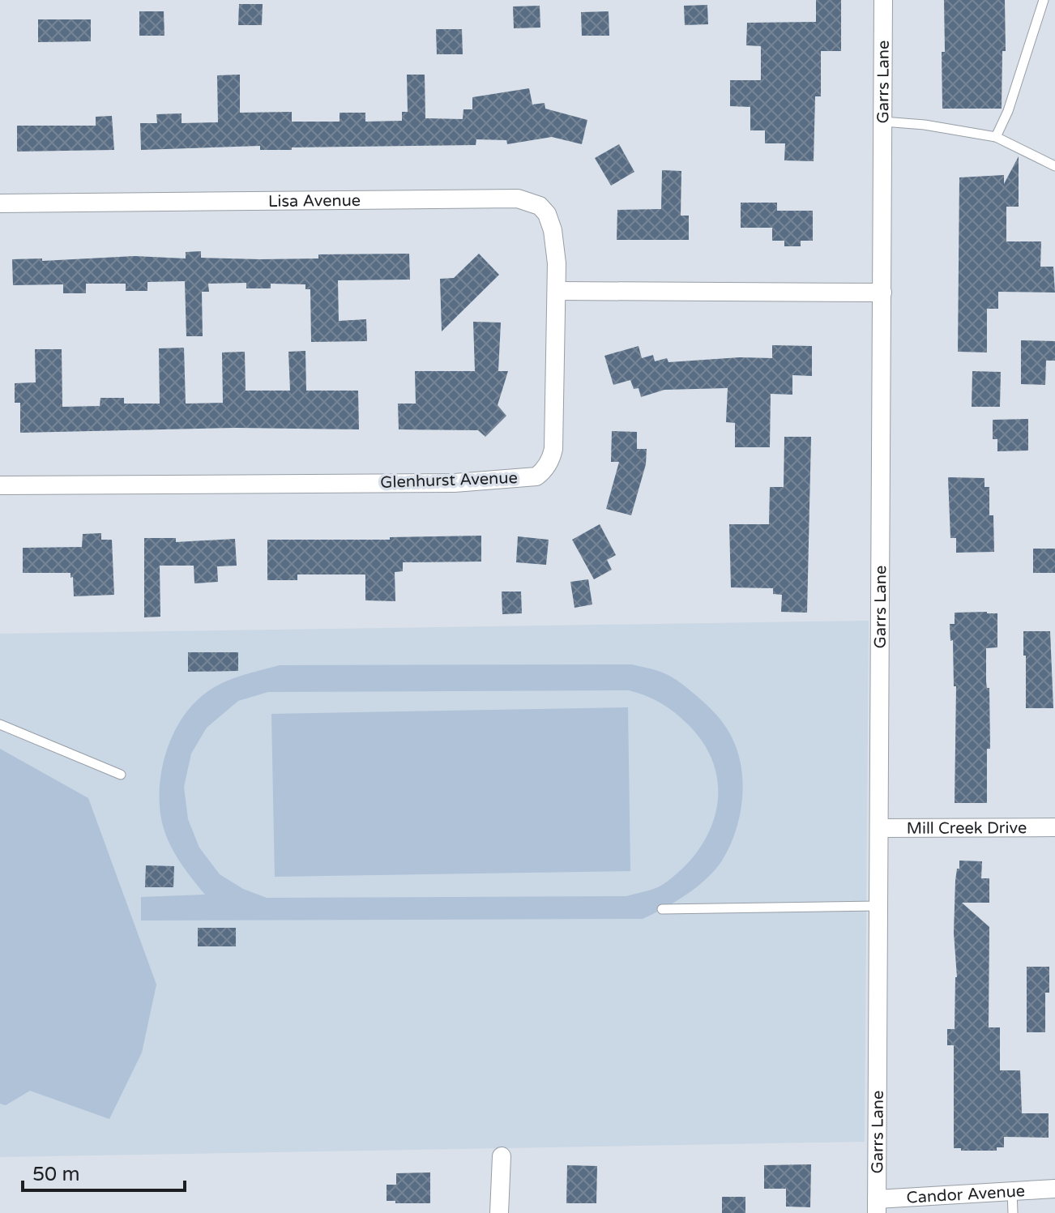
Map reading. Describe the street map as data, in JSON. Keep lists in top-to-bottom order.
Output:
{
  "streets": {
    "street": [
      "Garrs Lane",
      "Lisa Avenue",
      "Glenhurst Avenue",
      "Mill Creek Drive",
      "Candor Avenue"
    ]
  },
  "crossings": [
    ["Garrs Lane", "Mill Creek Drive"],
    ["Garrs Lane", "Candor Avenue"],
    ["Lisa Avenue", "Glenhurst Avenue"]
  ],
  "scale_bar": "50 m"
}
